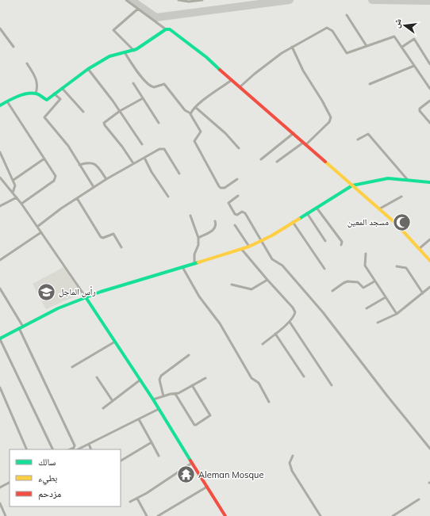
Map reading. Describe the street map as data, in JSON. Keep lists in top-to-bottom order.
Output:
{
  "places": {
    "mosque": ["مسجد المعين"],
    "school or university": ["رأس الماجل"],
    "temple": ["Aleman Mosque"]
  },
  "legend": ["سالك", "بطيء", "مزدحم"],
  "north": "left"
}
